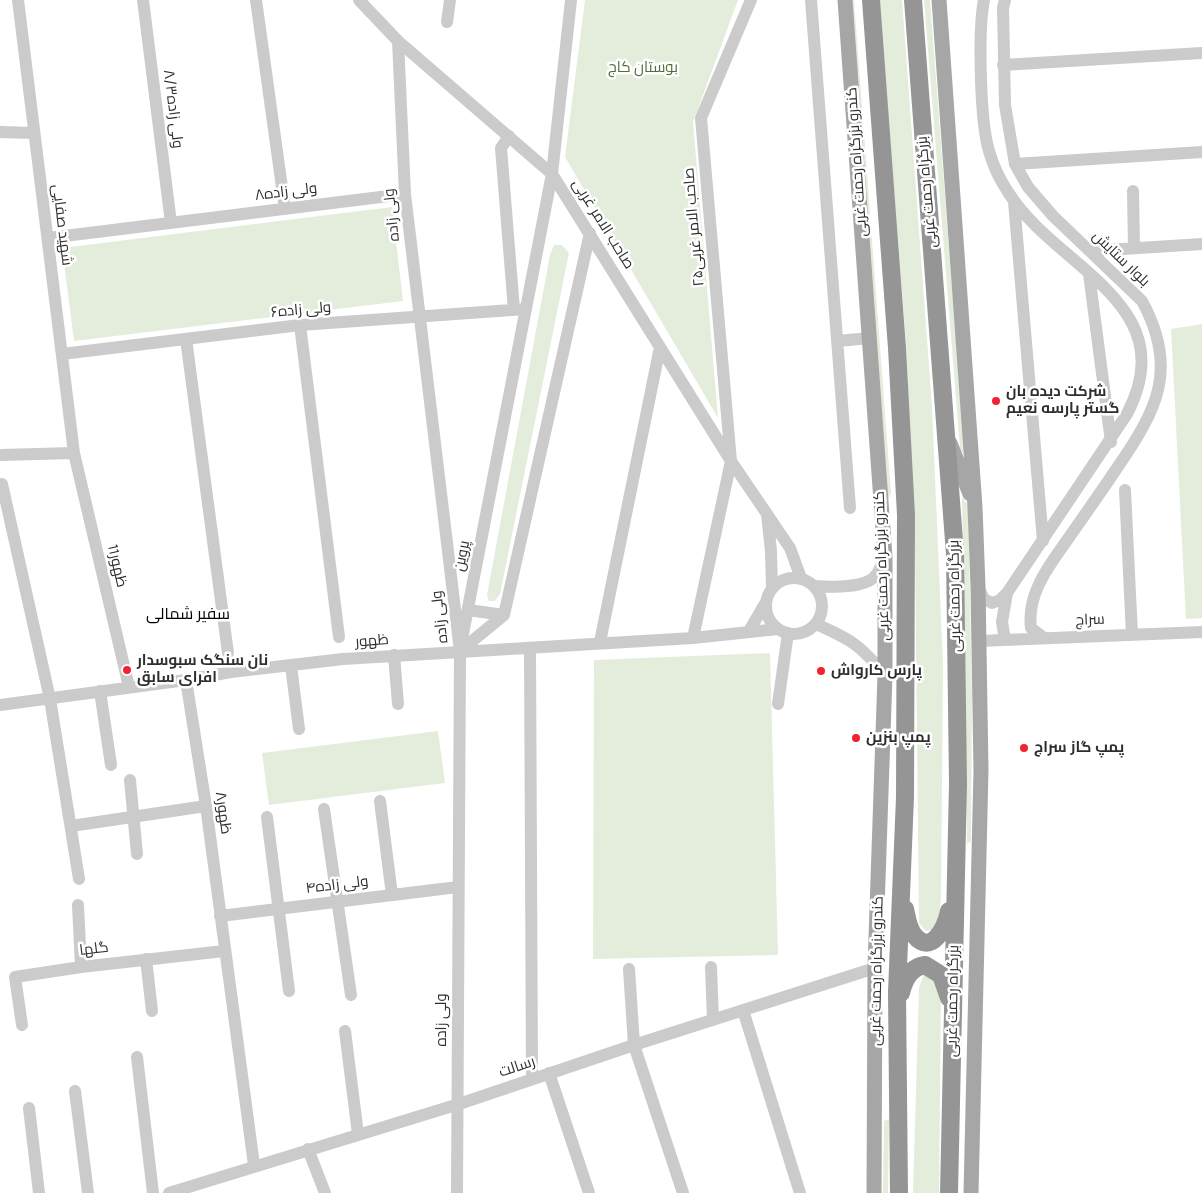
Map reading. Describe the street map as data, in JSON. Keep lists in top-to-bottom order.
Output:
{
  "streets": {
    "highway": ["بزرگراه رحمت غربی"],
    "main road": ["کندرو بزرگراه رحمت غربی"],
    "street": [
      "ولی زاده۸/۳",
      "ولی زاده۸",
      "ولی زاده",
      "صاحب الامر غربی",
      "شهید صفایی",
      "صاحب الامر غربی۲۵",
      "بلوار ستایش",
      "ولی زاده۶",
      "پروین",
      "11ظهور",
      "سراج",
      "ظهور",
      "ظهور۸",
      "ولی زاده۴",
      "گلها",
      "رسالت"
    ]
  },
  "crossings": [
    ["ولی زاده۸/۳", "ولی زاده۸"],
    ["کندرو بزرگراه رحمت غربی", "رسالت"],
    ["ولی زاده۸", "ولی زاده"],
    ["ولی زاده۸", "شهید صفایی"],
    ["ولی زاده", "صاحب الامر غربی"],
    ["ولی زاده", "ولی زاده۶"],
    ["ولی زاده", "پروین"],
    ["ولی زاده", "ظهور"],
    ["ولی زاده", "ولی زاده۴"],
    ["ولی زاده", "رسالت"],
    ["صاحب الامر غربی", "صاحب الامر غربی۲۵"],
    ["صاحب الامر غربی", "پروین"],
    ["صاحب الامر غربی", "ظهور"],
    ["شهید صفایی", "ولی زاده۶"],
    ["شهید صفایی", "11ظهور"],
    ["بلوار ستایش", "سراج"],
    ["ولی زاده۶", "پروین"],
    ["پروین", "ظهور"],
    ["11ظهور", "ظهور"],
    ["ظهور", "ظهور۸"],
    ["ظهور۸", "ولی زاده۴"],
    ["ظهور۸", "گلها"],
    ["ظهور۸", "رسالت"]
  ],
  "districts": ["سفیر شمالی"],
  "parks": ["بوستان کاج"],
  "places": [
    "شرکت دیده بان گستر پارسه نعیم",
    "نان سنگک سبوسدار افرای سابق",
    "پارس کارواش",
    "پمپ بنزین",
    "پمپ گاز سراج"
  ]
}
